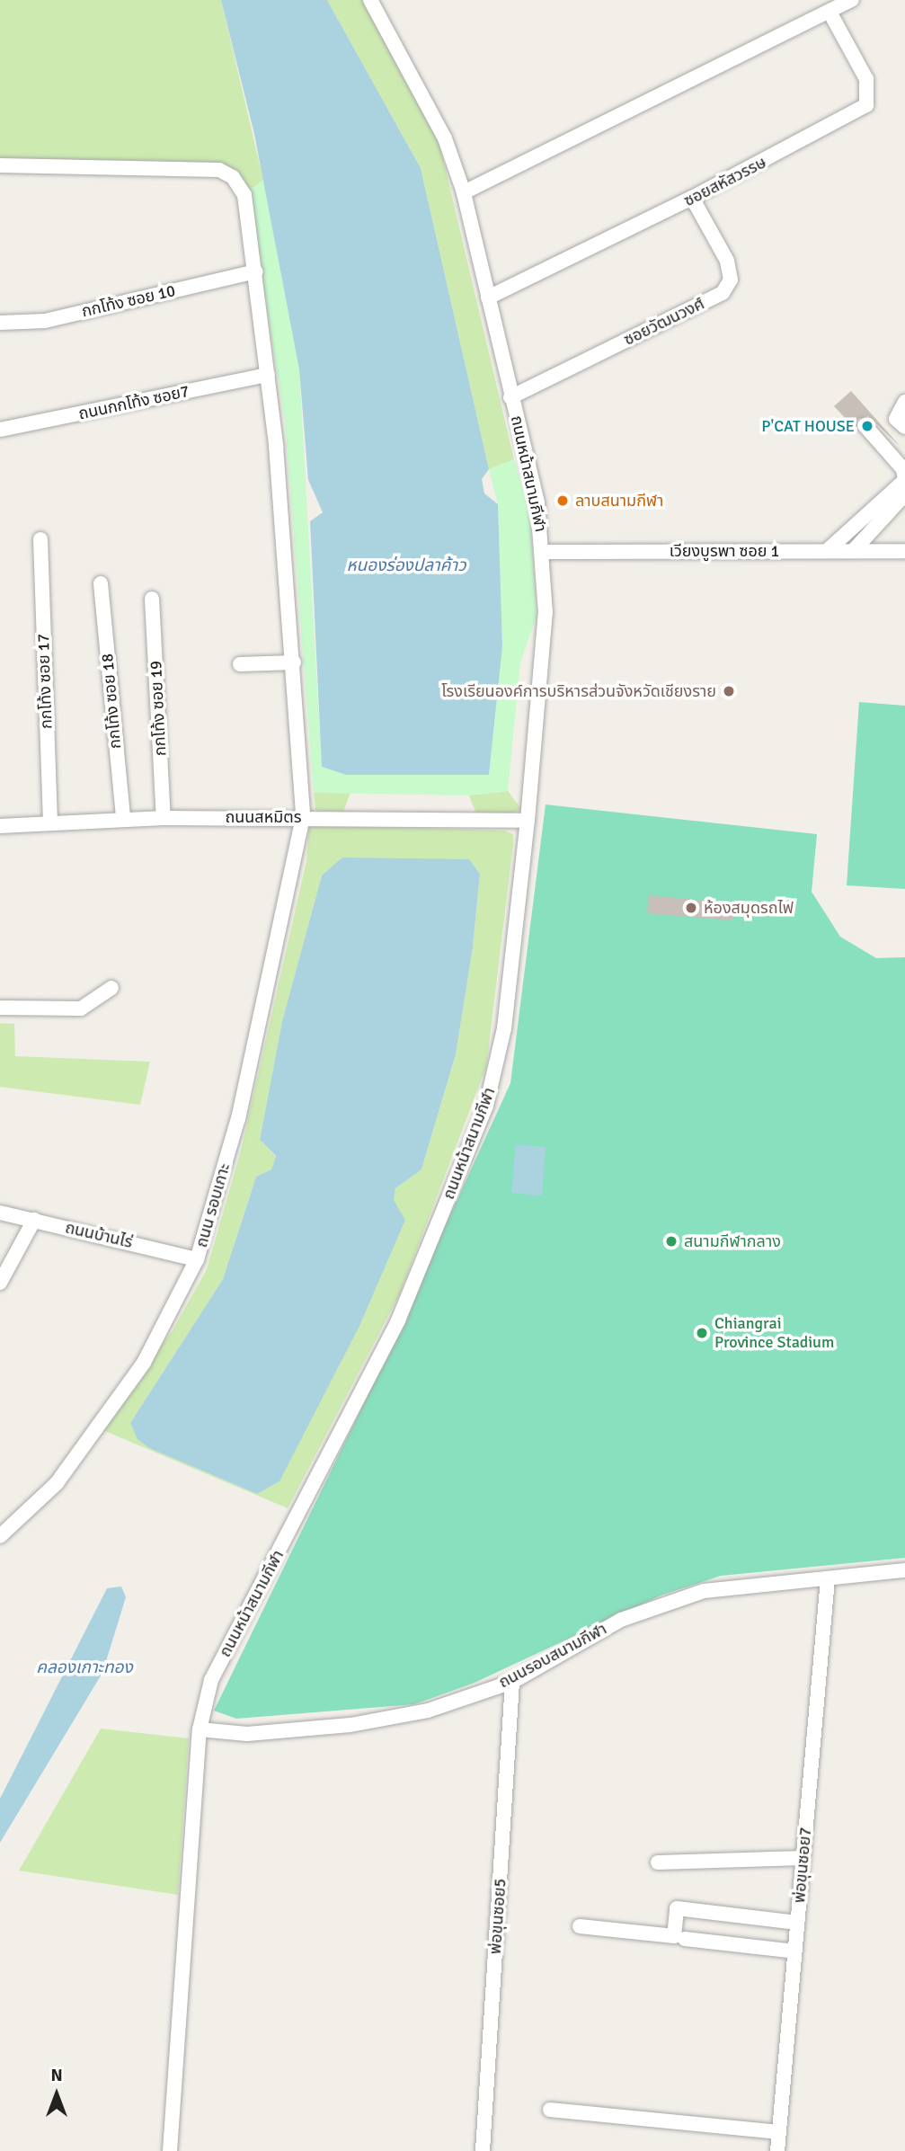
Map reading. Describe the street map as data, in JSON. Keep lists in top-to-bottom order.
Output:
{
  "streets": {
    "street": [
      "ซอยสหัสวรรษ",
      "กกโท้ง ซอย 10",
      "ซอยวัฒนวงศ์",
      "ถนนกกโท้ง ซอย7",
      "ถนนหน้าสนามกีฬา",
      "เวียงบูรพา ซอย 1",
      "กกโท้ง ซอย 17",
      "กกโท้ง ซอย 18",
      "กกโท้ง ซอย 19",
      "ถนนสหมิตร",
      "ถนน รอบเกาะ",
      "ถนนบ้านไร่",
      "ถนนรอบสนามกีฬา",
      "พ่อขุนซอย7",
      "พ่อขุนซอย5"
    ]
  },
  "crossings": [
    ["ซอยสหัสวรรษ", "ซอยวัฒนวงศ์"],
    ["ซอยสหัสวรรษ", "ถนนหน้าสนามกีฬา"],
    ["กกโท้ง ซอย 10", "ถนน รอบเกาะ"],
    ["ซอยวัฒนวงศ์", "ถนนหน้าสนามกีฬา"],
    ["ถนนกกโท้ง ซอย7", "ถนน รอบเกาะ"],
    ["ถนนหน้าสนามกีฬา", "เวียงบูรพา ซอย 1"],
    ["ถนนหน้าสนามกีฬา", "ถนนสหมิตร"],
    ["ถนนหน้าสนามกีฬา", "ถนนรอบสนามกีฬา"],
    ["กกโท้ง ซอย 17", "ถนนสหมิตร"],
    ["กกโท้ง ซอย 18", "ถนนสหมิตร"],
    ["กกโท้ง ซอย 19", "ถนนสหมิตร"],
    ["ถนนสหมิตร", "ถนน รอบเกาะ"],
    ["ถนน รอบเกาะ", "ถนนบ้านไร่"],
    ["ถนนรอบสนามกีฬา", "พ่อขุนซอย7"],
    ["ถนนรอบสนามกีฬา", "พ่อขุนซอย5"]
  ],
  "water": ["หนองร่องปลาค้าว", "คลองเกาะทอง"],
  "places": [
    "P'CAT HOUSE",
    "ลาบสนามกีฬา",
    "โรงเรียนองค์การบริหารส่วนจังหวัดเชียงราย",
    "ห้องสมุดรถไฟ",
    "สนามกีฬากลาง",
    "Chiangrai Province Stadium"
  ],
  "north": "top"
}
